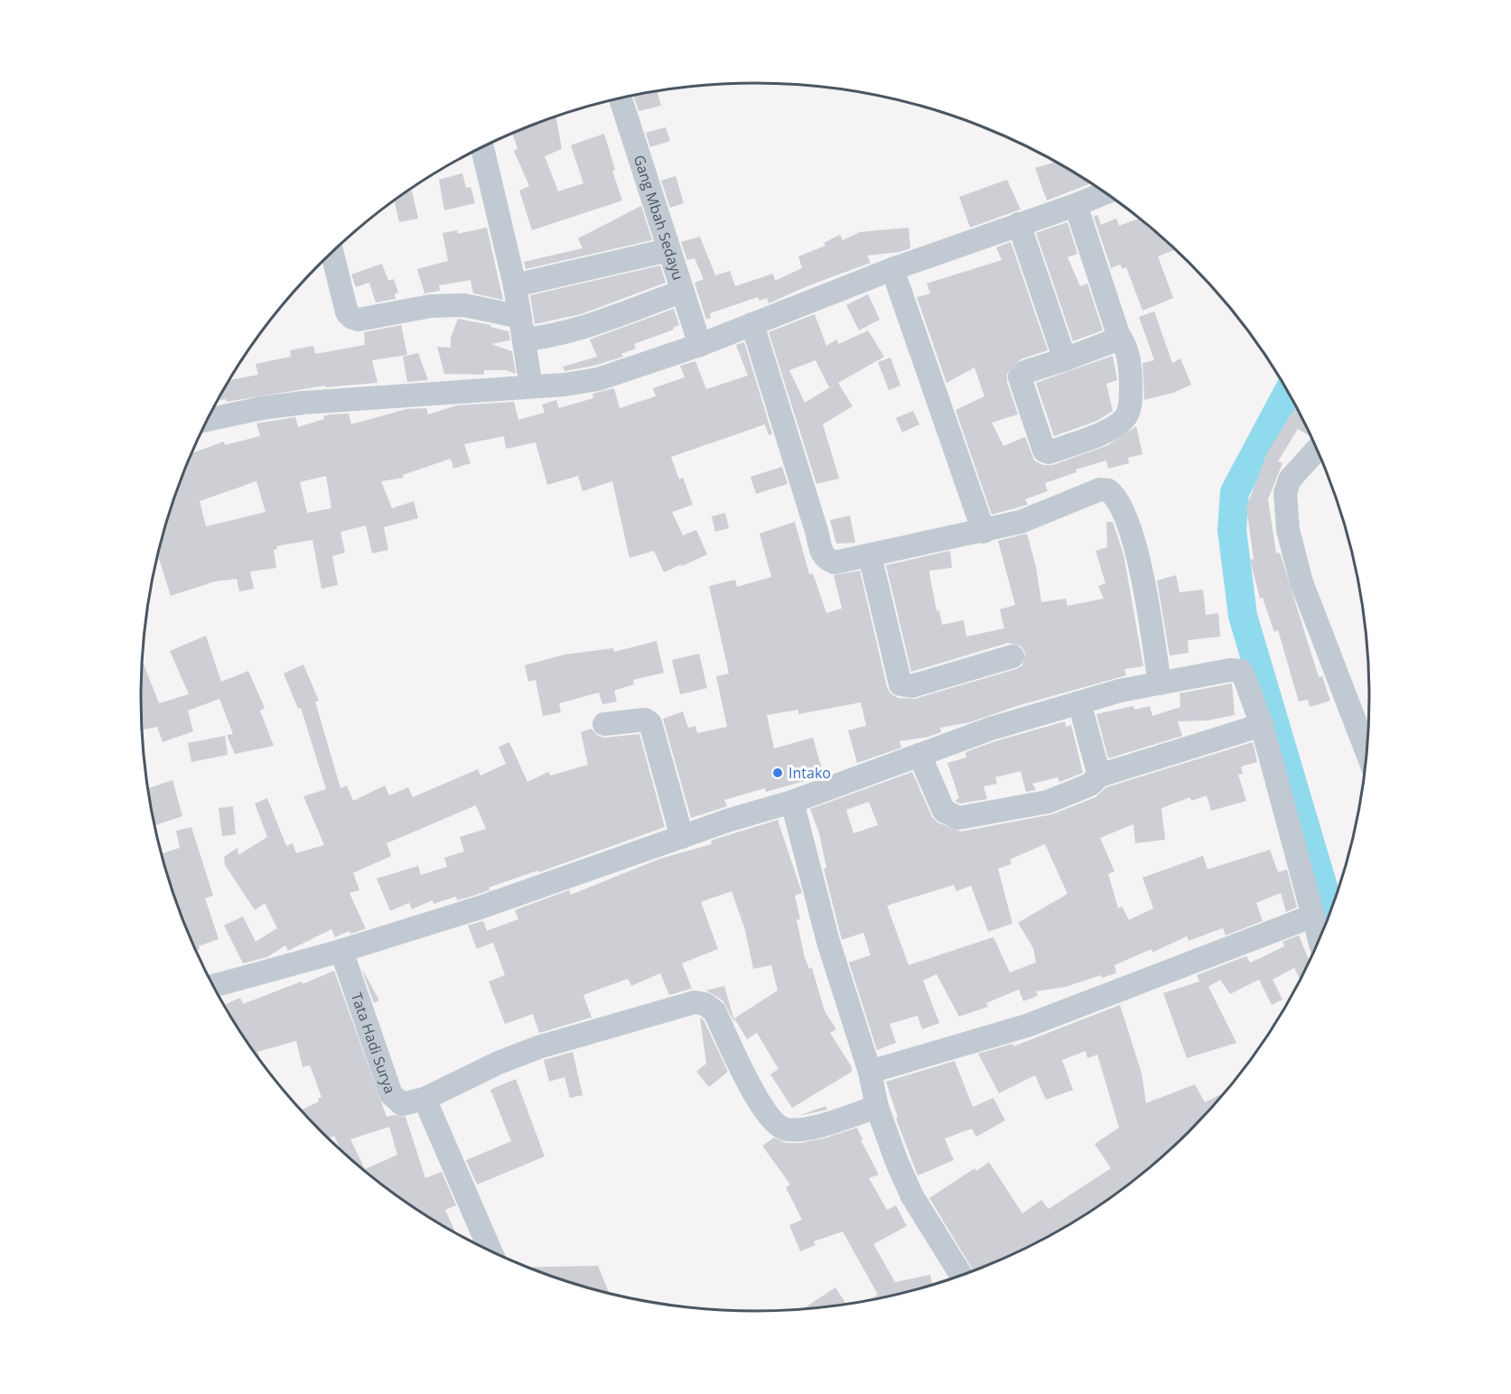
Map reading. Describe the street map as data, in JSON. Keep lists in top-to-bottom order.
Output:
{
  "streets": {
    "street": ["Gang Mbah Sedayu", "Tata Hadi Surya"]
  },
  "places": ["Intako"]
}
